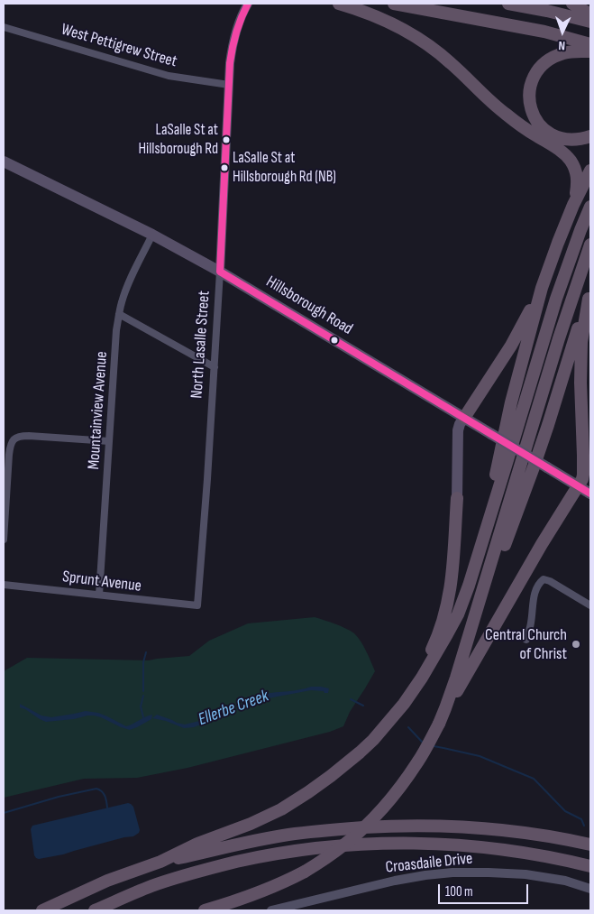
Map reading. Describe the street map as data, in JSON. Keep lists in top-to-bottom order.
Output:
{
  "streets": {
    "main road": ["Hillsborough Road"],
    "street": [
      "West Pettigrew Street",
      "North Lasalle Street",
      "Mountainview Avenue",
      "Sprunt Avenue",
      "Croasdaile Drive"
    ]
  },
  "crossings": [
    ["West Pettigrew Street", "North Lasalle Street"],
    ["Hillsborough Road", "North Lasalle Street"],
    ["Hillsborough Road", "Mountainview Avenue"],
    ["North Lasalle Street", "Sprunt Avenue"],
    ["Mountainview Avenue", "Sprunt Avenue"]
  ],
  "water": ["Ellerbe Creek"],
  "places": ["LaSalle St at Hillsborough Rd", "LaSalle St at Hillsborough Rd (NB)", "Central Church of Christ"],
  "scale_bar": "100 m",
  "north": "bottom"
}
